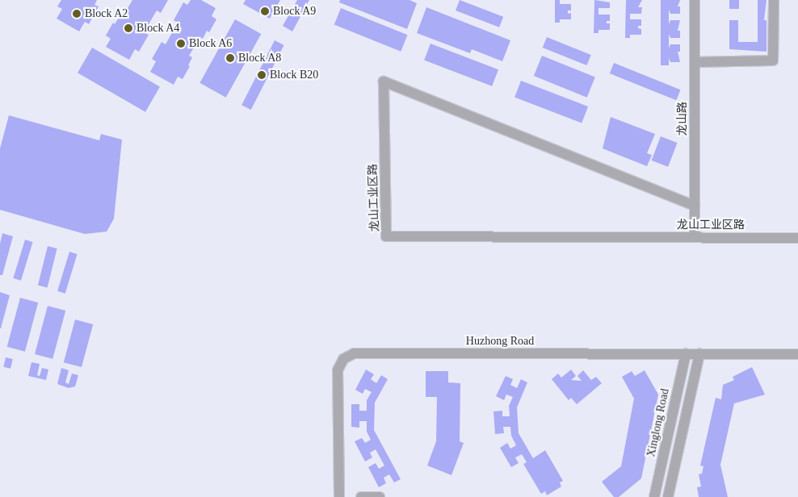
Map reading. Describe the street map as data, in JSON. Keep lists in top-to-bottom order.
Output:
{
  "streets": {
    "street": [
      "龙山路",
      "龙山工业区路",
      "Huzhong Road",
      "Xinglong Road"
    ]
  },
  "crossings": [
    ["龙山路", "龙山工业区路"],
    ["Huzhong Road", "Xinglong Road"]
  ],
  "places": [
    "Block A9",
    "Block A2",
    "Block A4",
    "Block A6",
    "Block A8",
    "Block B20"
  ]
}
